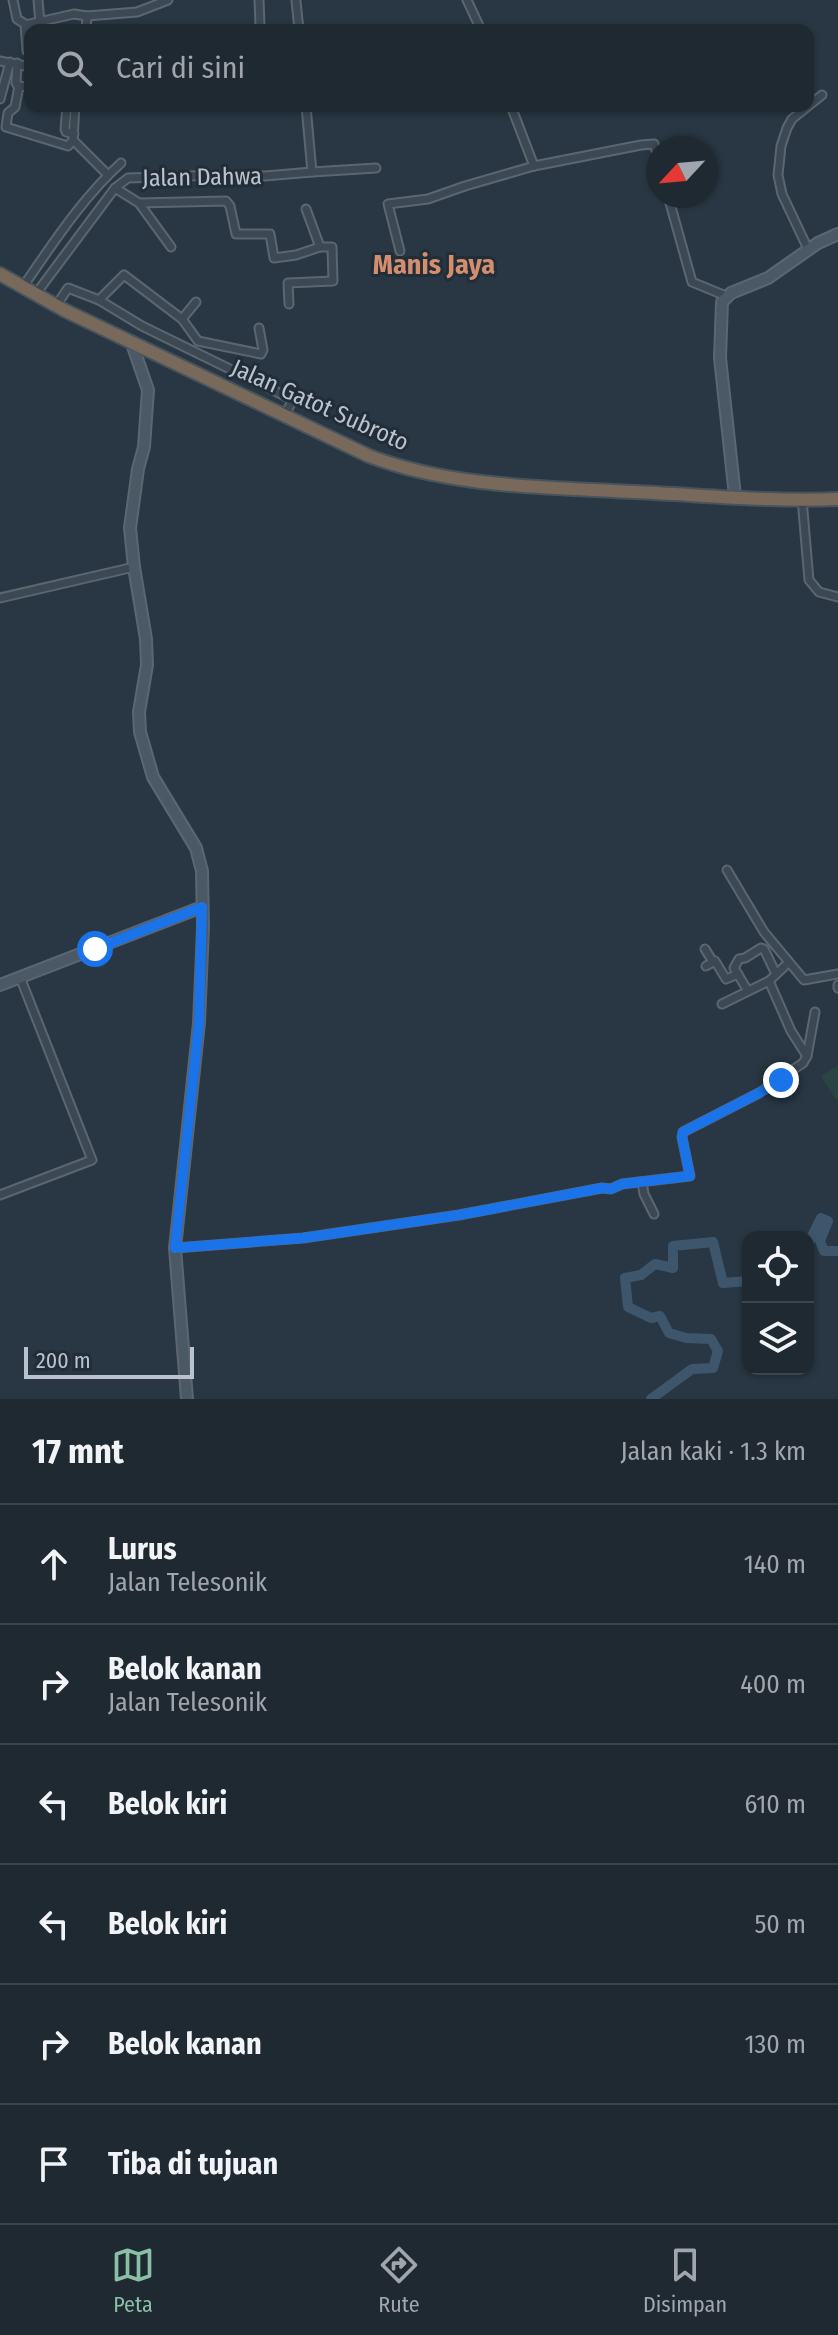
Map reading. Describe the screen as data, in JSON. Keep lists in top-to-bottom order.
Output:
{
  "streets": {
    "highway": ["Jalan Gatot Subroto"],
    "street": ["Jalan Dahwa"]
  },
  "crossings": [
    ["Jalan Dahwa", "Jalan Gatot Subroto"]
  ],
  "districts": ["Manis Jaya"],
  "scale_bar": "200 m",
  "north": "bottom left",
  "page": {
    "search": "Cari di sini",
    "scale": "200 m",
    "heading": ["17 mnt", "Jalan kaki · 1.3 km"],
    "list": [
      ["Lurus", "Jalan Telesonik", "140 m"],
      ["Belok kanan", "Jalan Telesonik", "400 m"],
      ["Belok kiri", "610 m"],
      ["Belok kiri", "50 m"],
      ["Belok kanan", "130 m"],
      "Tiba di tujuan"
    ],
    "nav": ["Peta", "Rute", "Disimpan"]
  }
}
